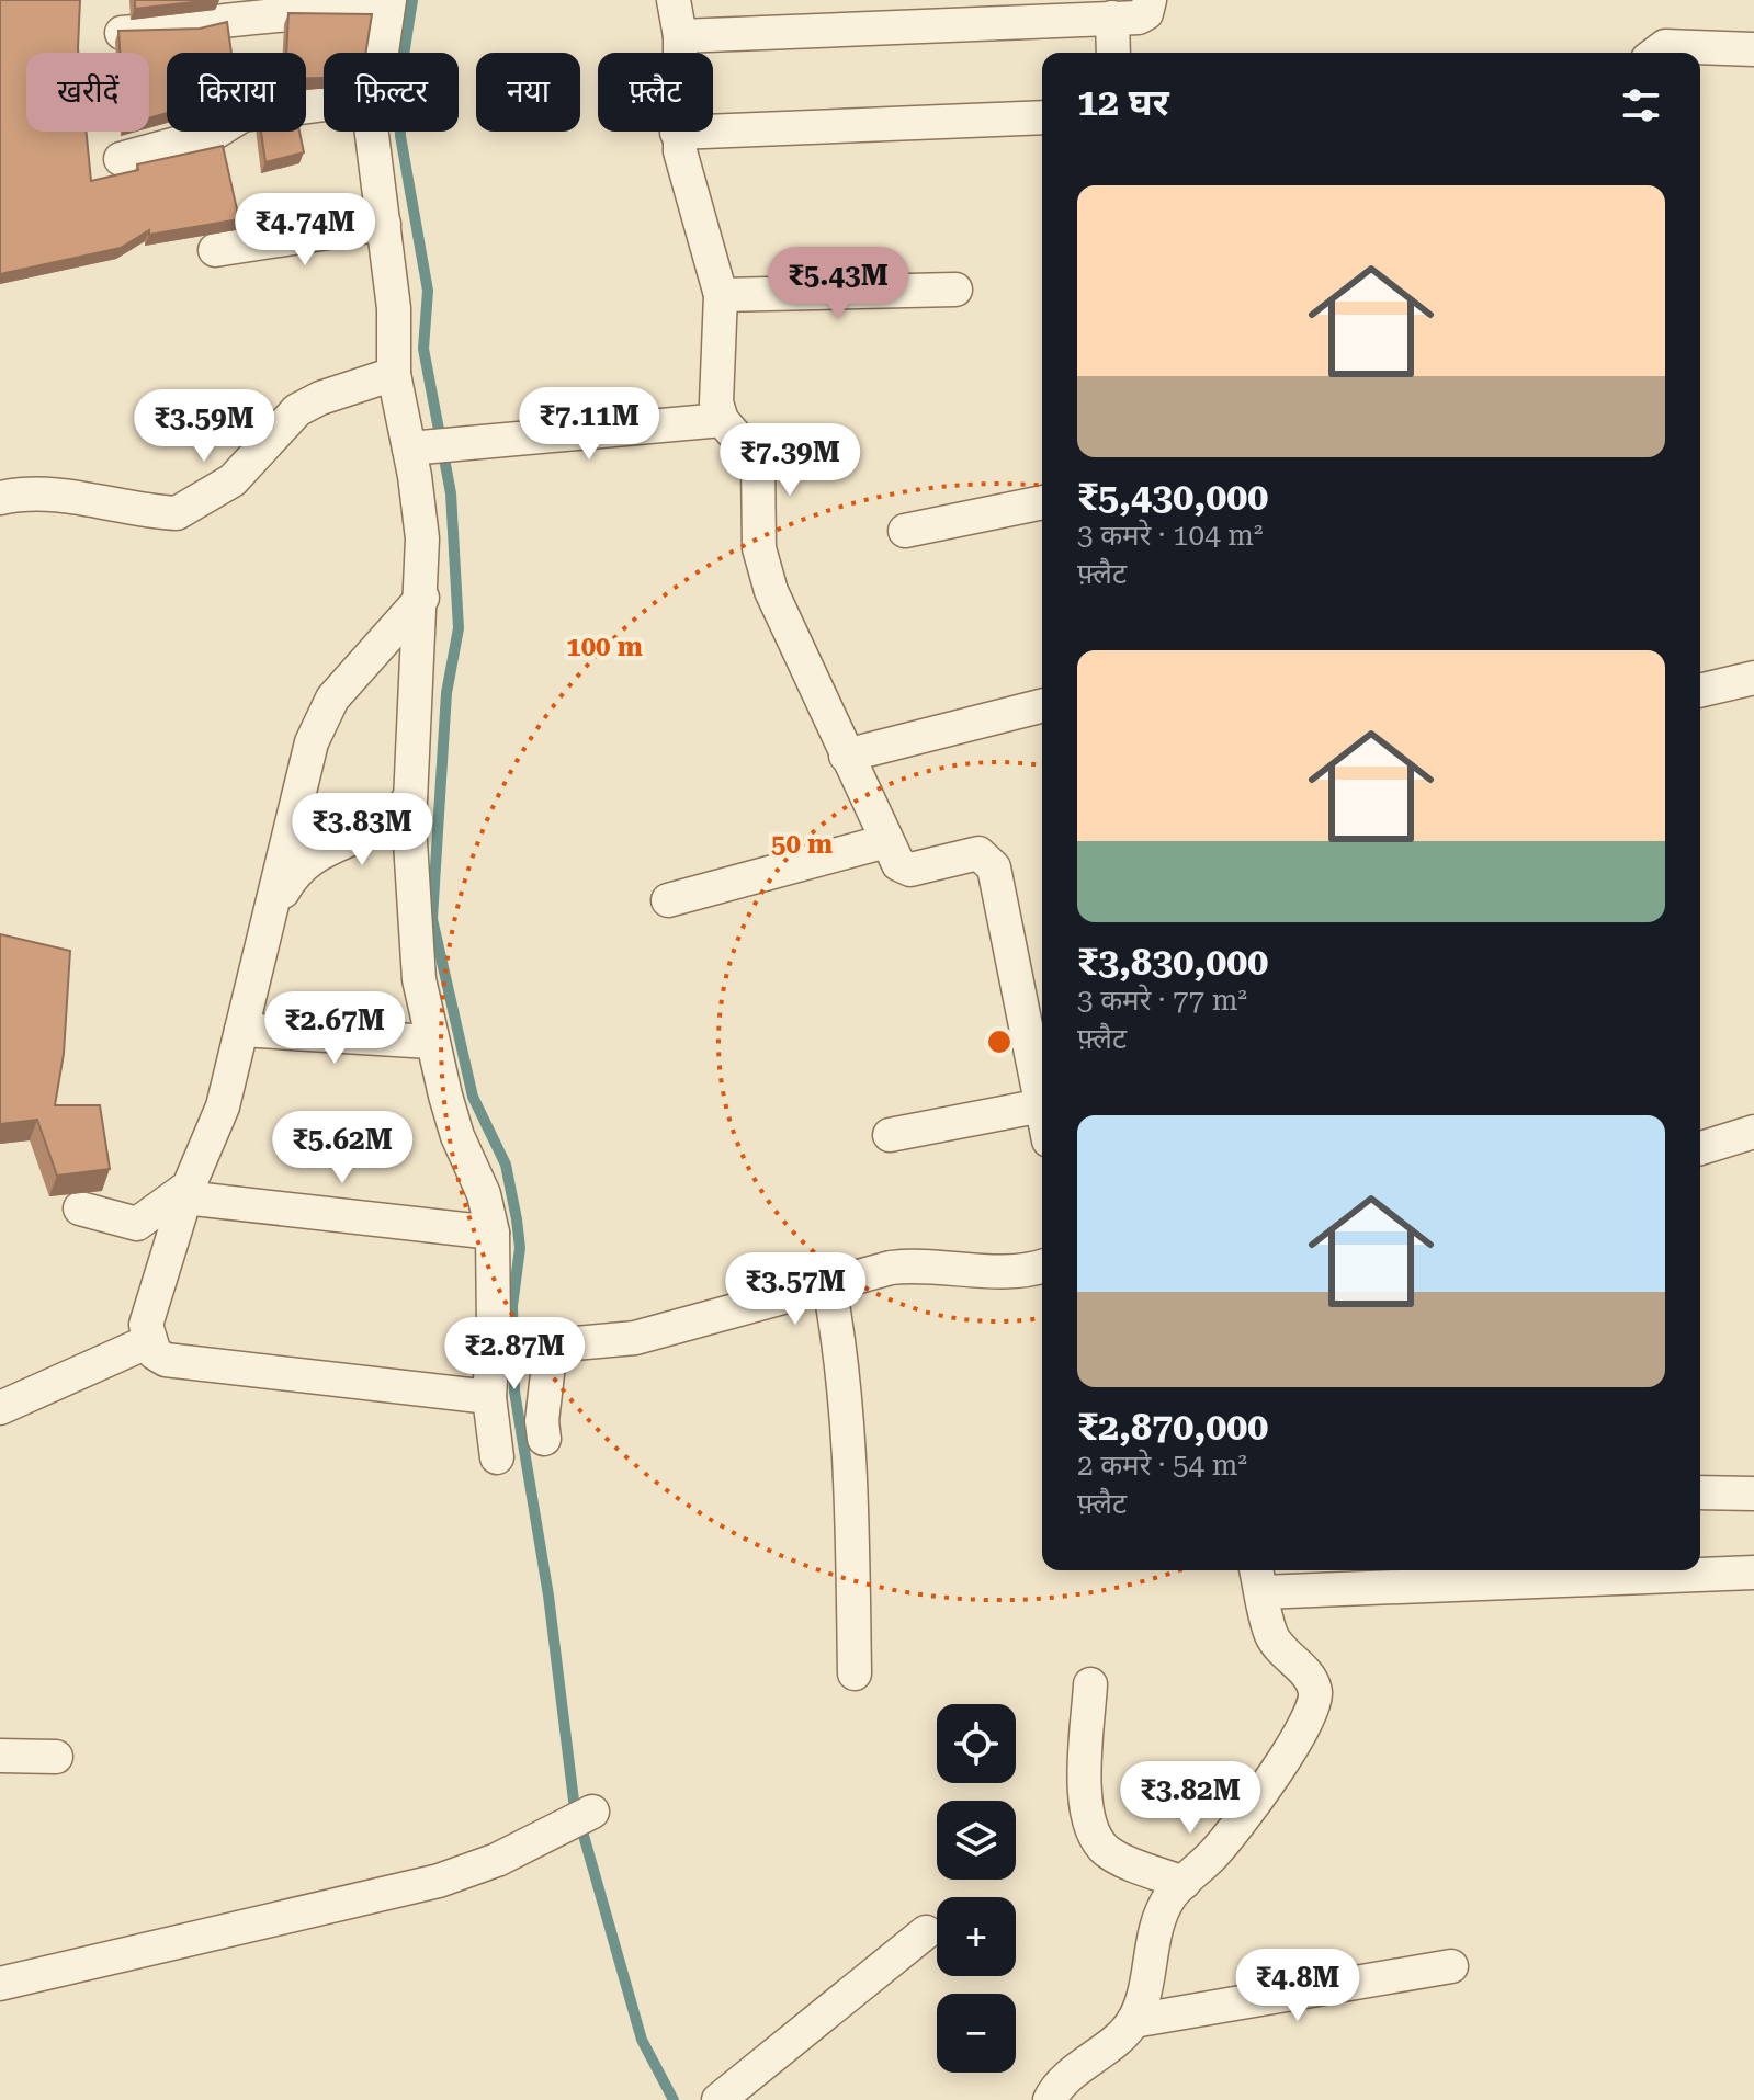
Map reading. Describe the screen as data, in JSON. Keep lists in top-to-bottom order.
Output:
{
  "page": {
    "chip": [
      "खरीदें",
      "किराया",
      "फ़िल्टर",
      "नया",
      "फ़्लैट"
    ],
    "heading": "12 घर",
    "list": [
      {
        "name": "₹5,430,000",
        "note": "3 कमरे · 104 m² · फ़्लैट"
      },
      {
        "name": "₹3,830,000",
        "note": "3 कमरे · 77 m² · फ़्लैट"
      },
      {
        "name": "₹2,870,000",
        "note": "2 कमरे · 54 m² · फ़्लैट"
      }
    ],
    "price": [
      "₹4.74M",
      "₹5.43M",
      "₹7.11M",
      "₹3.59M",
      "₹7.39M",
      "₹3.83M",
      "₹2.67M",
      "₹5.62M",
      "₹3.57M",
      "₹2.87M",
      "₹3.82M",
      "₹4.8M"
    ],
    "map_buttons": ["+", "−"]
  },
  "rings": ["100 m", "50 m"]
}
